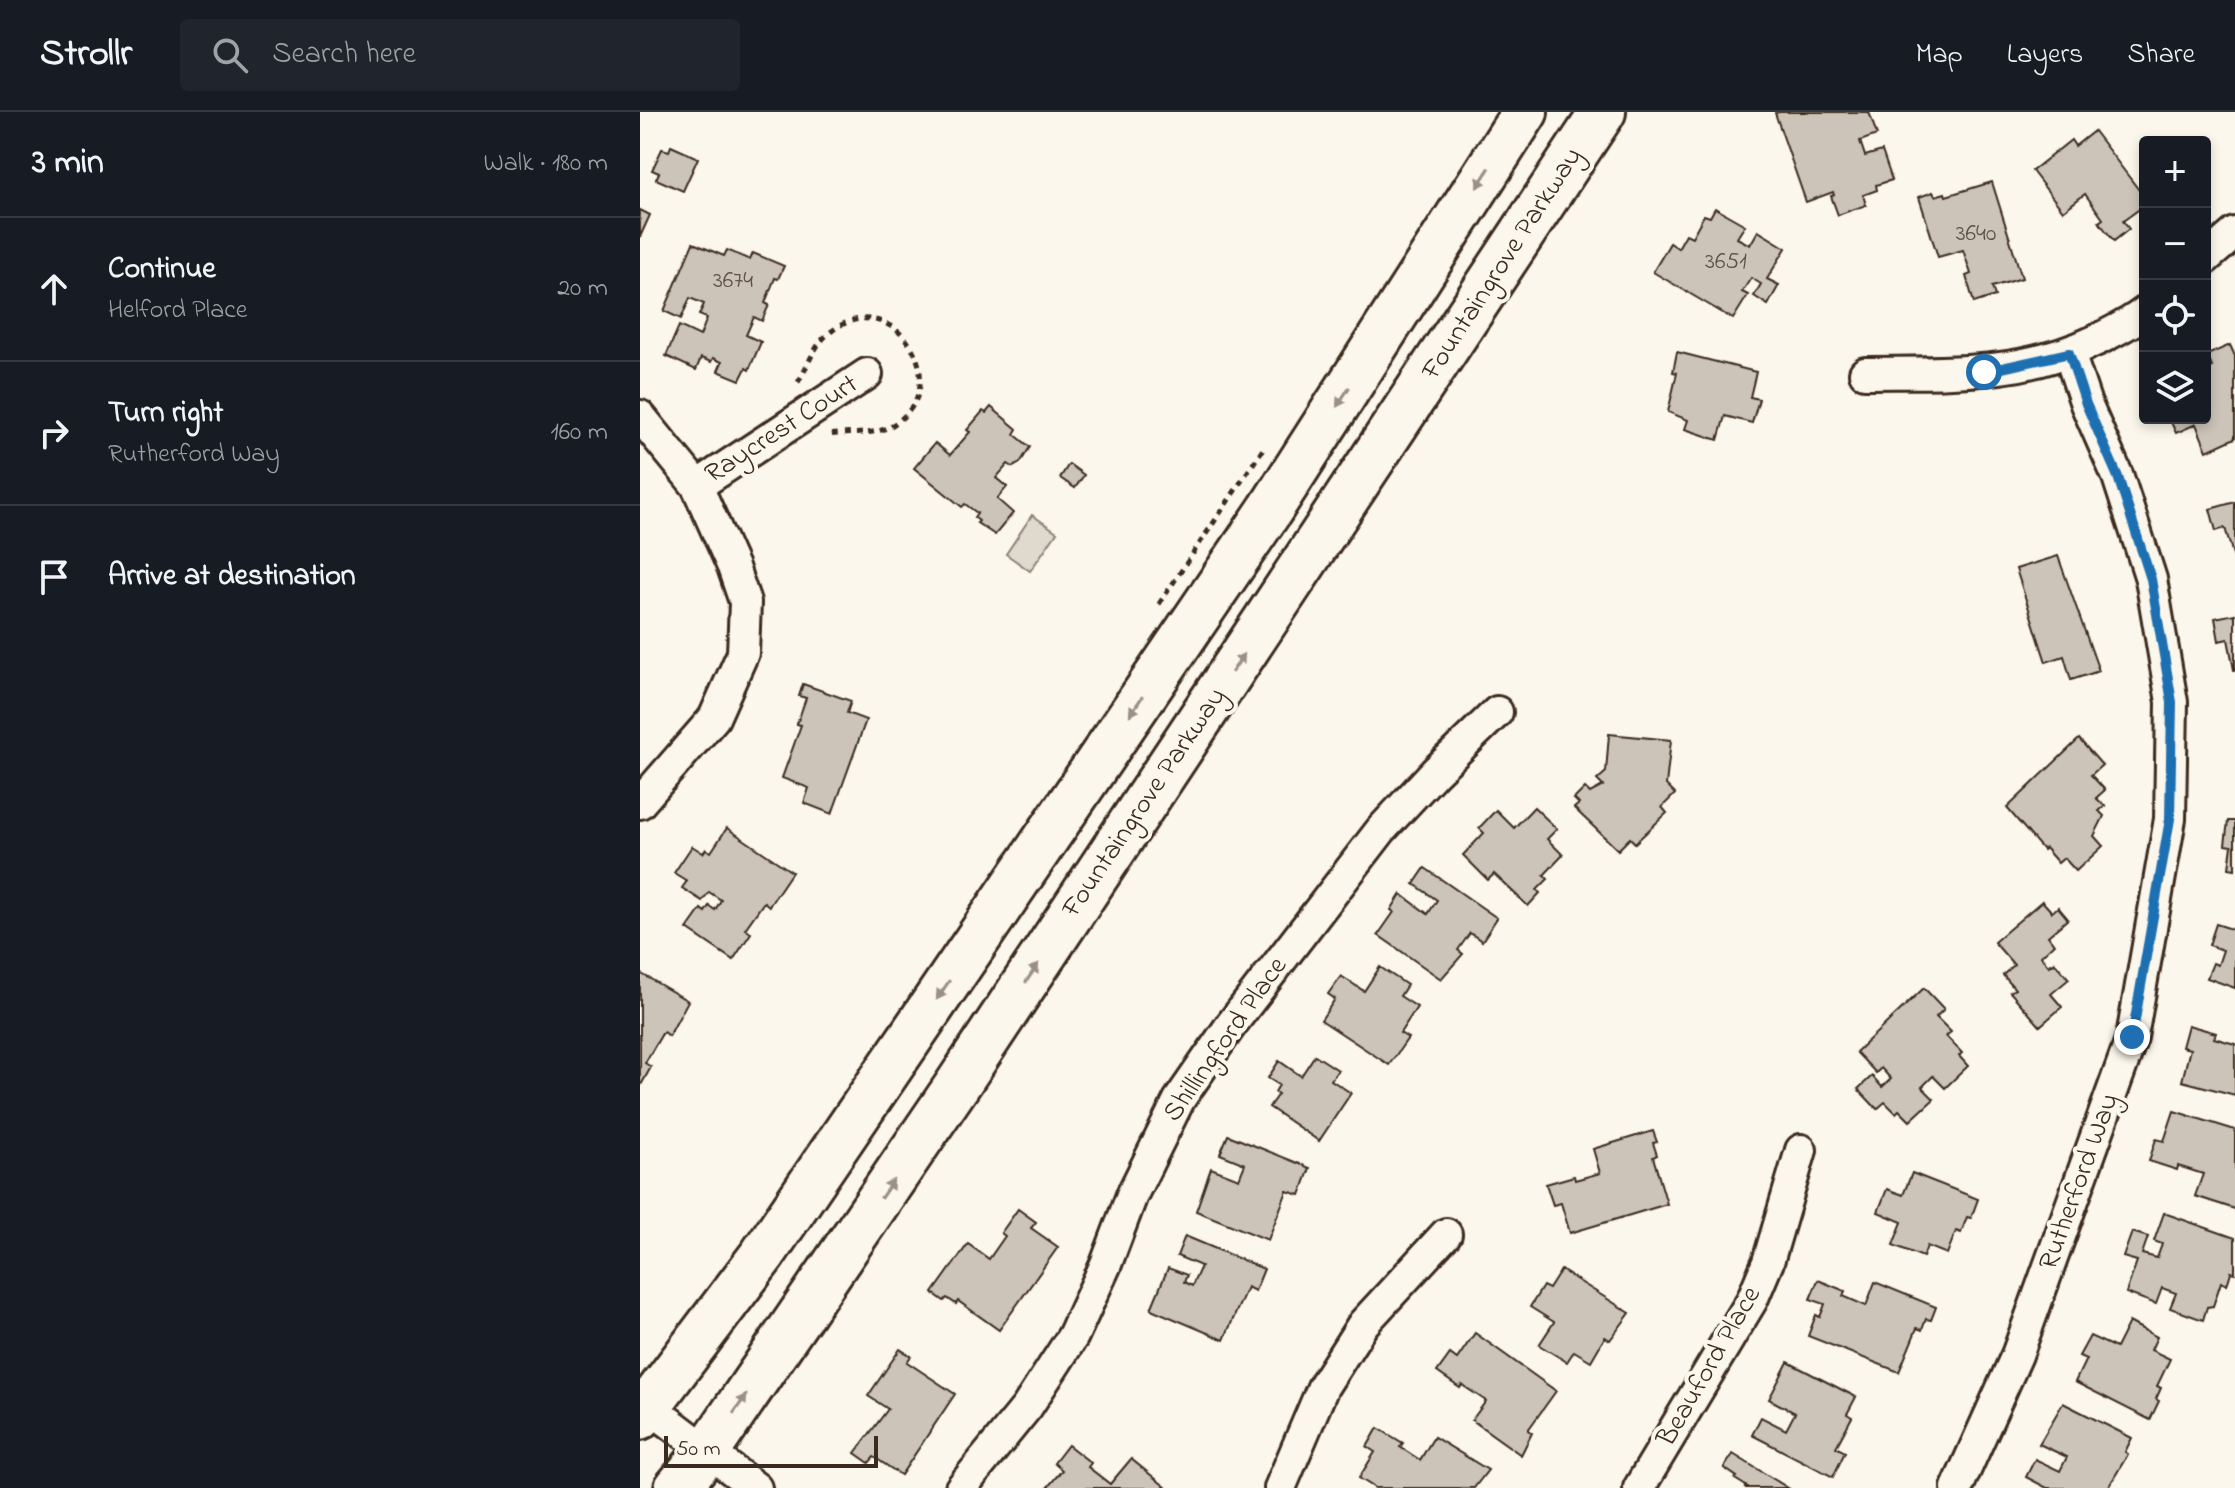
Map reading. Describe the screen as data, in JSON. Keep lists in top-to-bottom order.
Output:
{
  "streets": {
    "main road": ["Fountaingrove Parkway"],
    "street": [
      "Raycrest Court",
      "Shillingford Place",
      "Rutherford Way",
      "Beauford Place"
    ]
  },
  "house_numbers": ["3640", "3651", "3674"],
  "scale_bar": "50 m",
  "page": {
    "header": "Strollr",
    "search": "Search here",
    "nav": ["Map", "Layers", "Share"],
    "heading": ["3 min", "Walk · 180 m"],
    "map_buttons": ["+", "−"],
    "list": [
      ["Continue", "Helford Place", "20 m"],
      ["Turn right", "Rutherford Way", "160 m"],
      "Arrive at destination"
    ],
    "scale": "50 m"
  }
}
